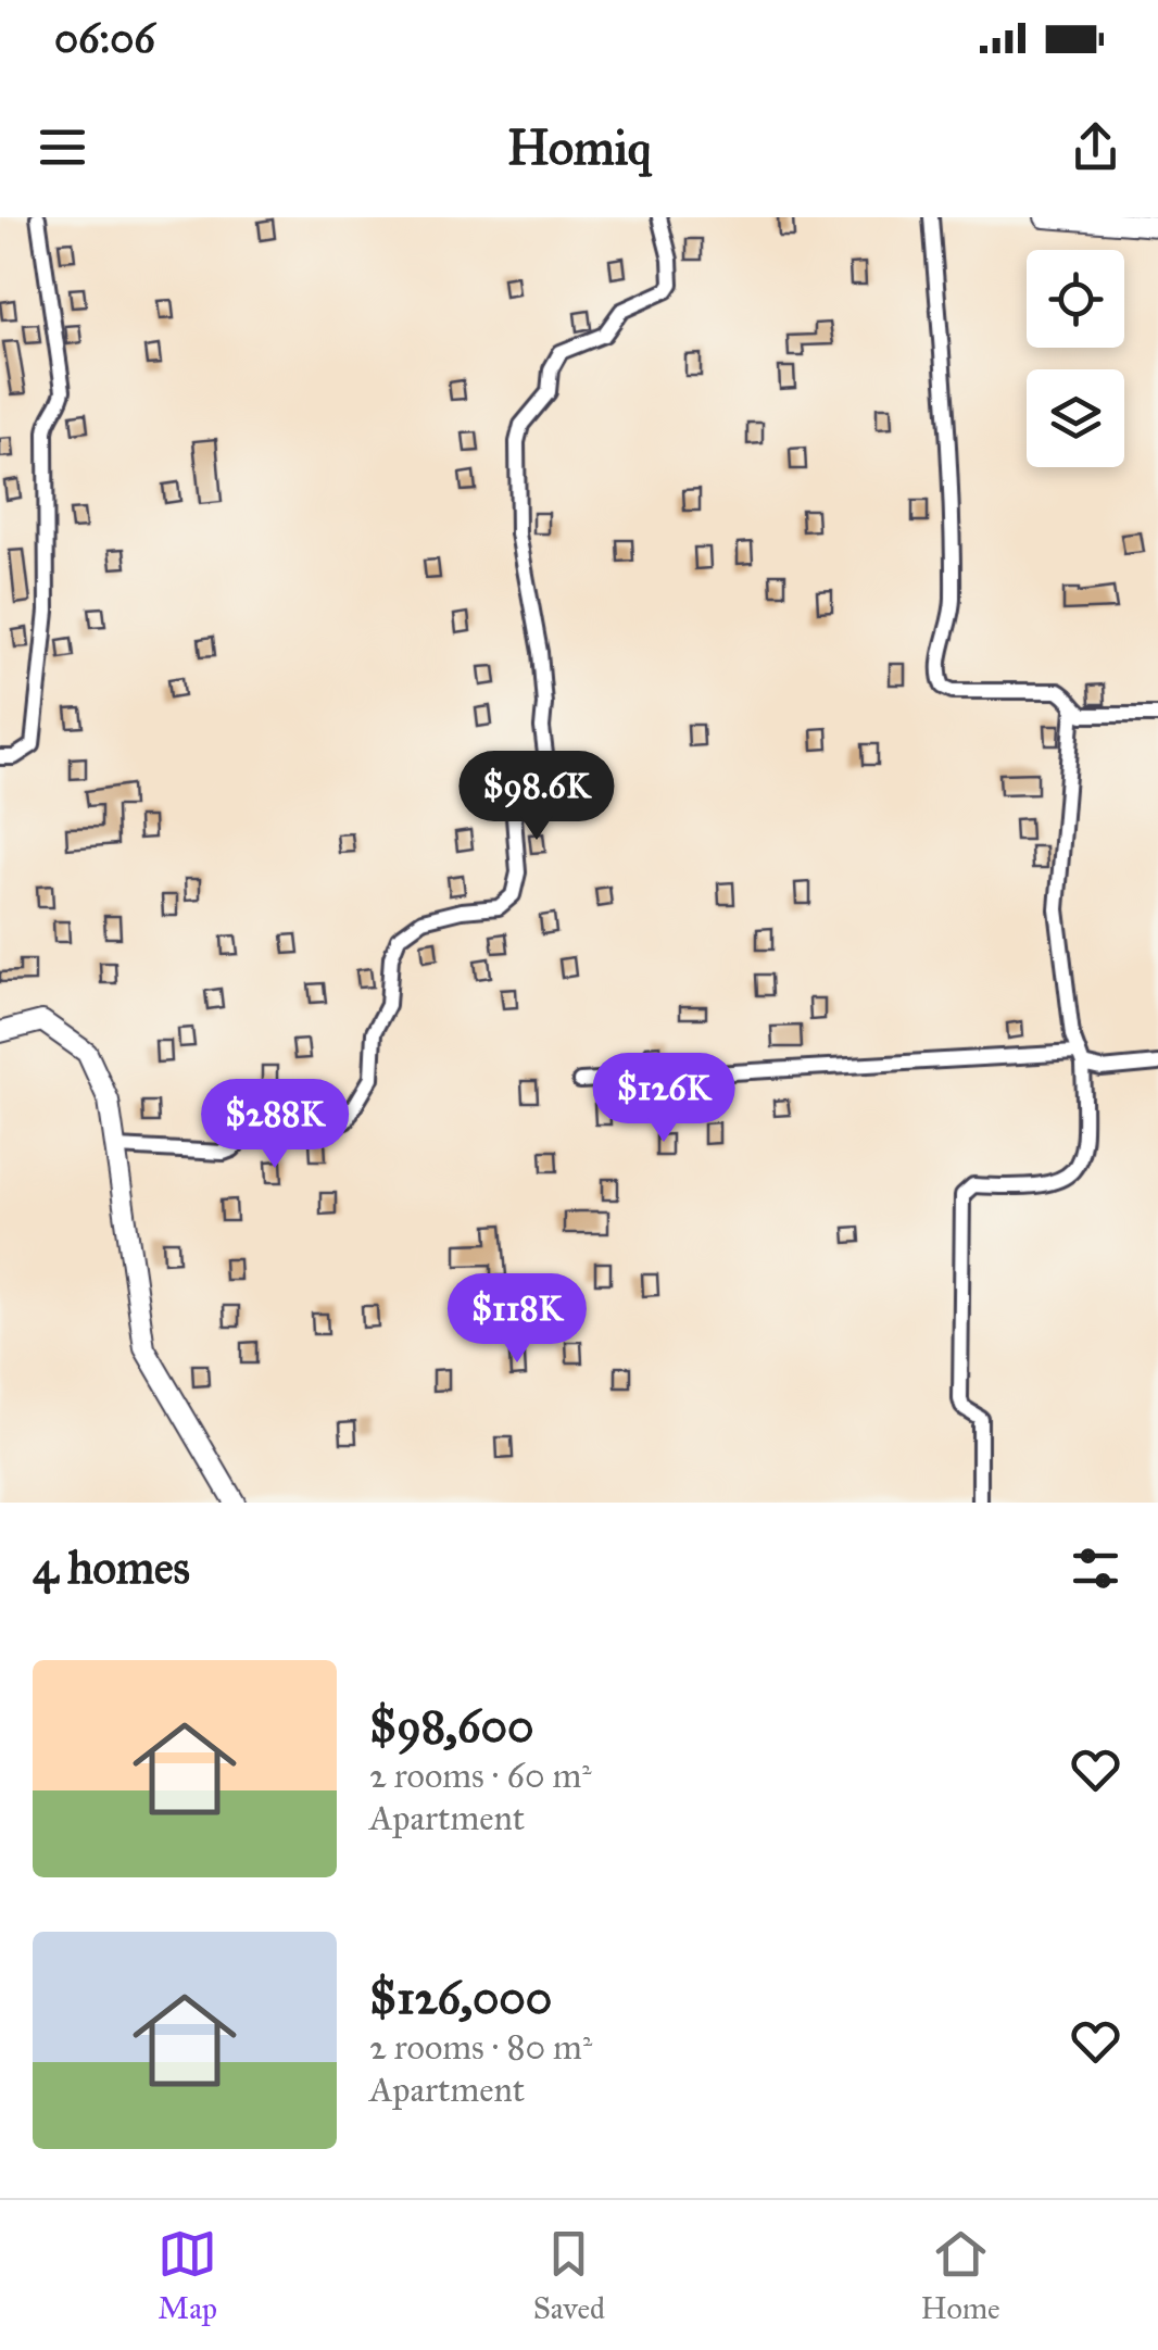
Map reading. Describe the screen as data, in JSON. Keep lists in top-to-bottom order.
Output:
{
  "page": {
    "status": "06:06",
    "header": "Homiq",
    "price": [
      "$98.6K",
      "$126K",
      "$288K",
      "$118K"
    ],
    "heading": "4 homes",
    "list": [
      {
        "name": "$98,600",
        "note": "2 rooms · 60 m² · Apartment"
      },
      {
        "name": "$126,000",
        "note": "2 rooms · 80 m² · Apartment"
      }
    ],
    "tabs": ["Map", "Saved", "Home"]
  }
}
